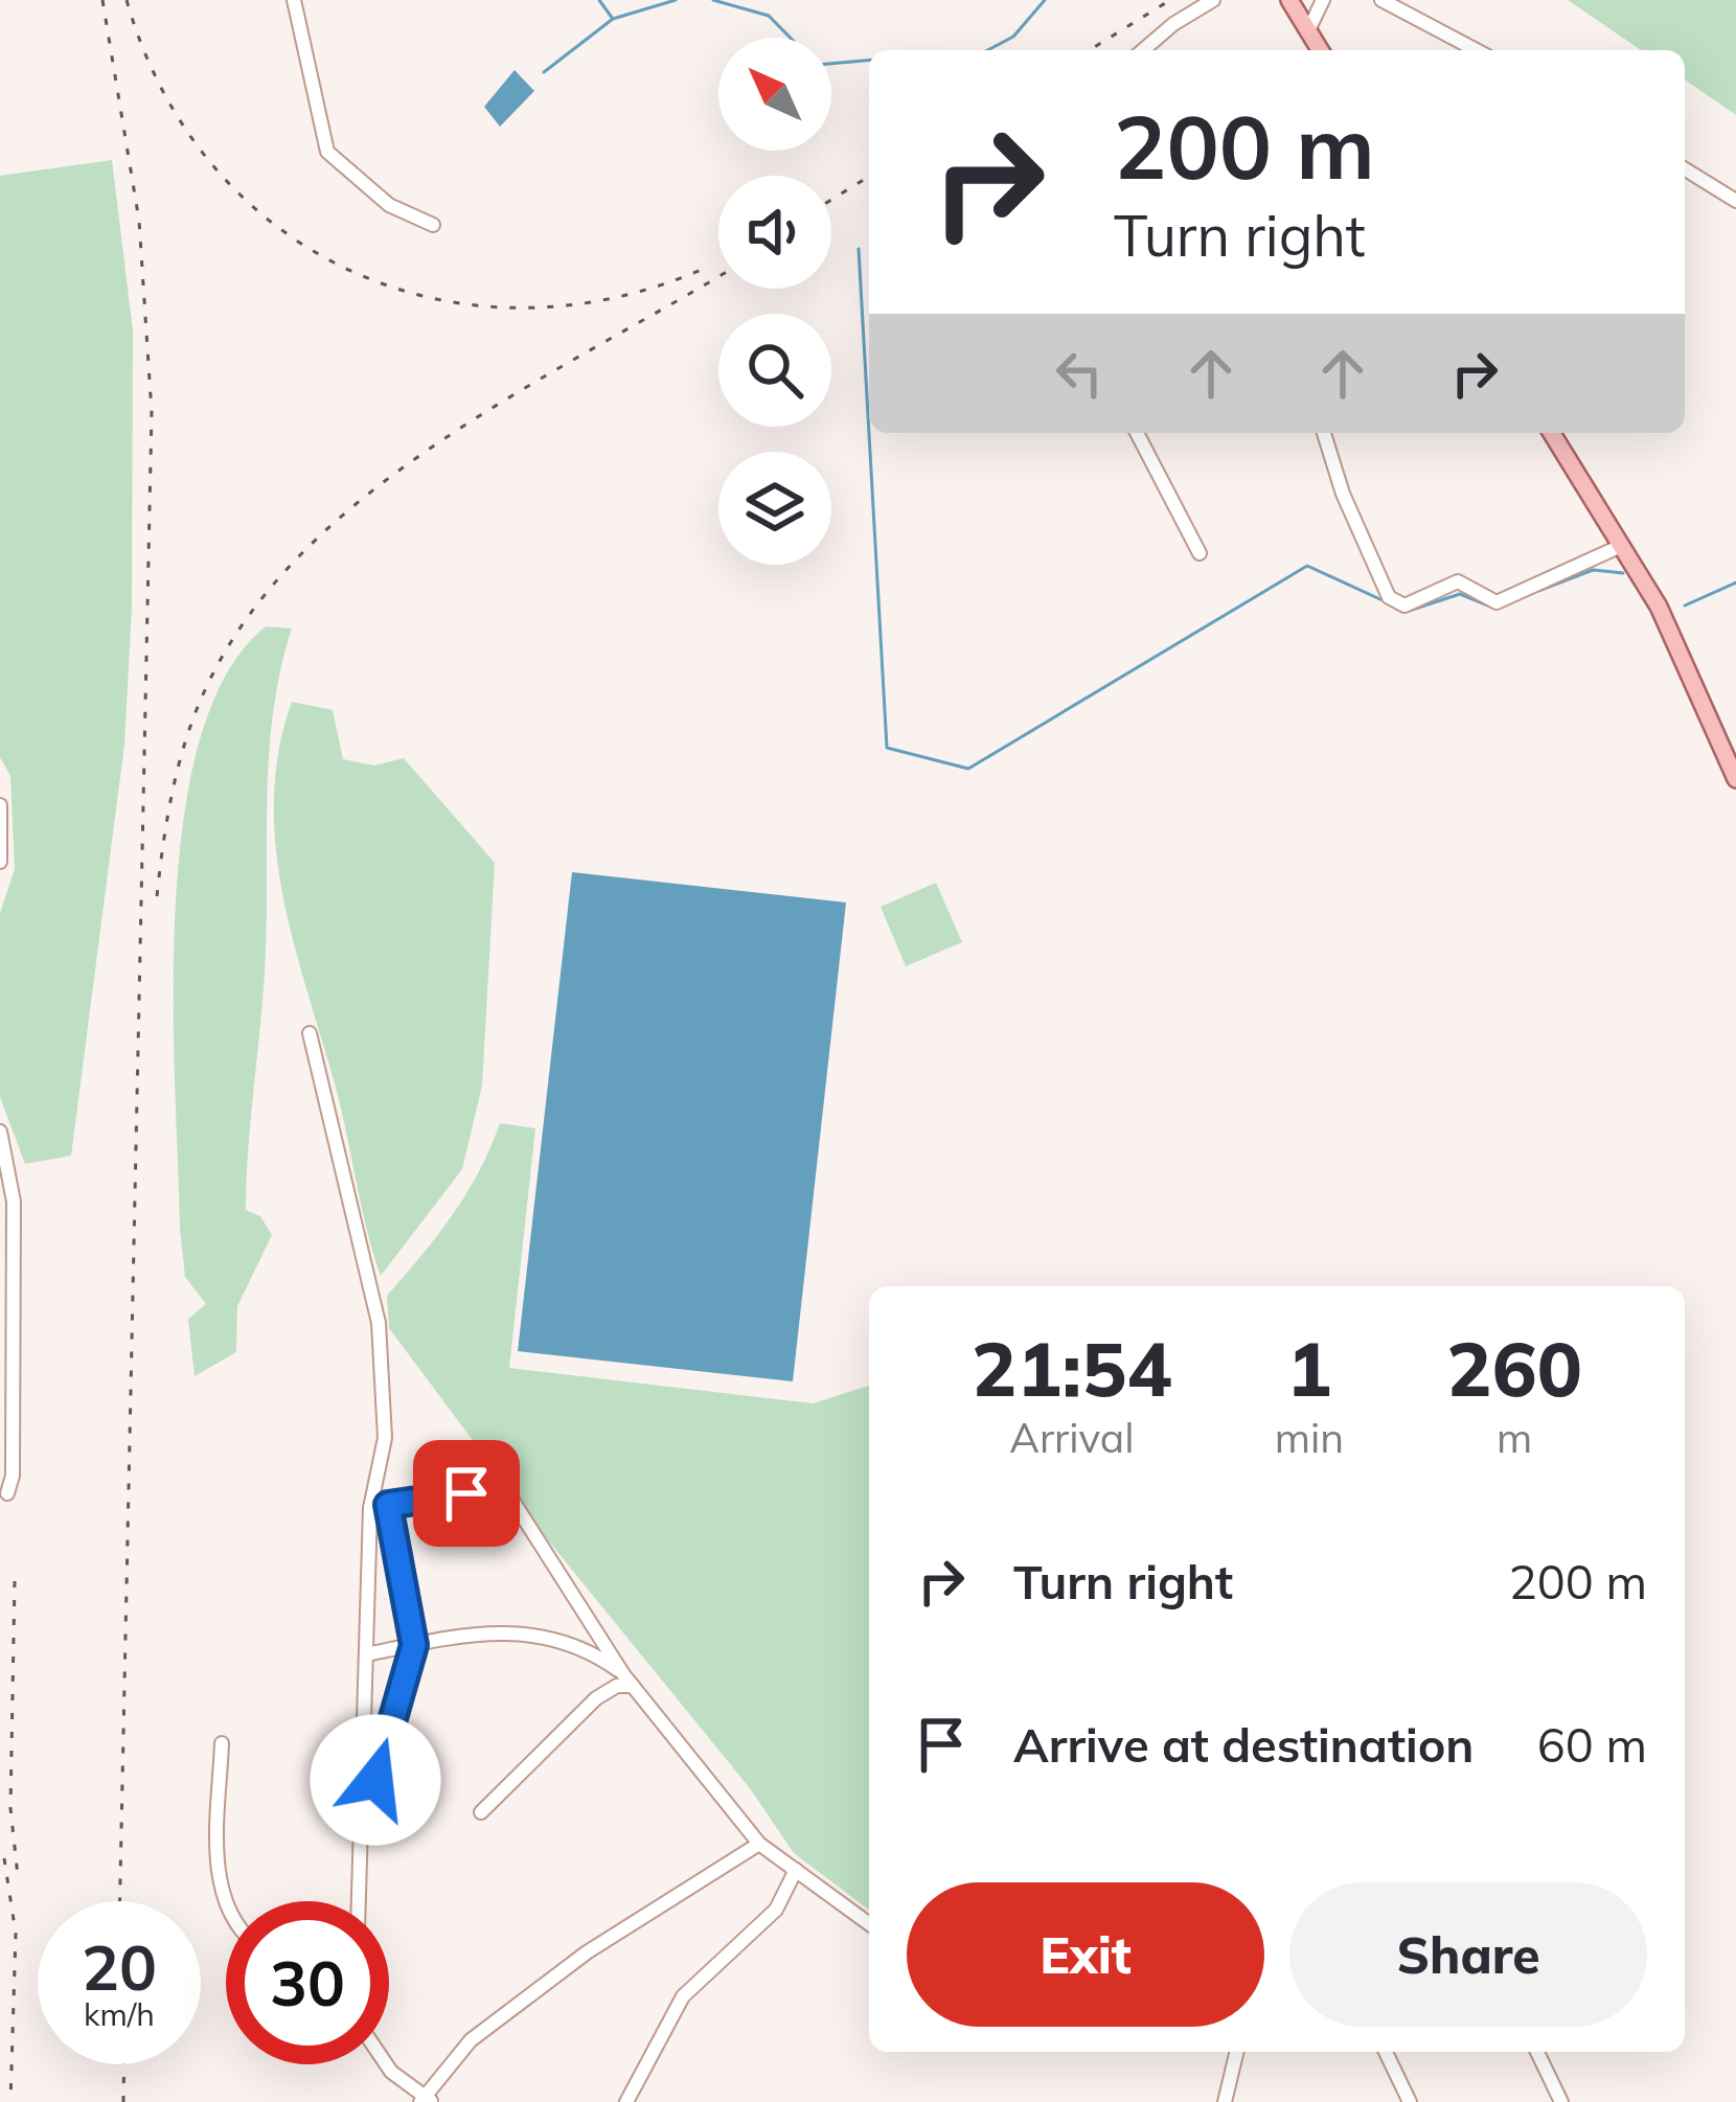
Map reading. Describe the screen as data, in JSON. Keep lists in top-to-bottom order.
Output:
{
  "north": "top left",
  "page": {
    "turn": ["200 m", "Turn right"],
    "eta": [
      "21:54",
      "Arrival",
      "1",
      "min",
      "260",
      "m"
    ],
    "list": [
      {
        "name": "Turn right",
        "value": "200 m"
      },
      {
        "name": "Arrive at destination",
        "value": "60 m"
      }
    ],
    "buttons": ["Exit", "Share"],
    "speed": "20 km/h",
    "limit": "30"
  }
}
